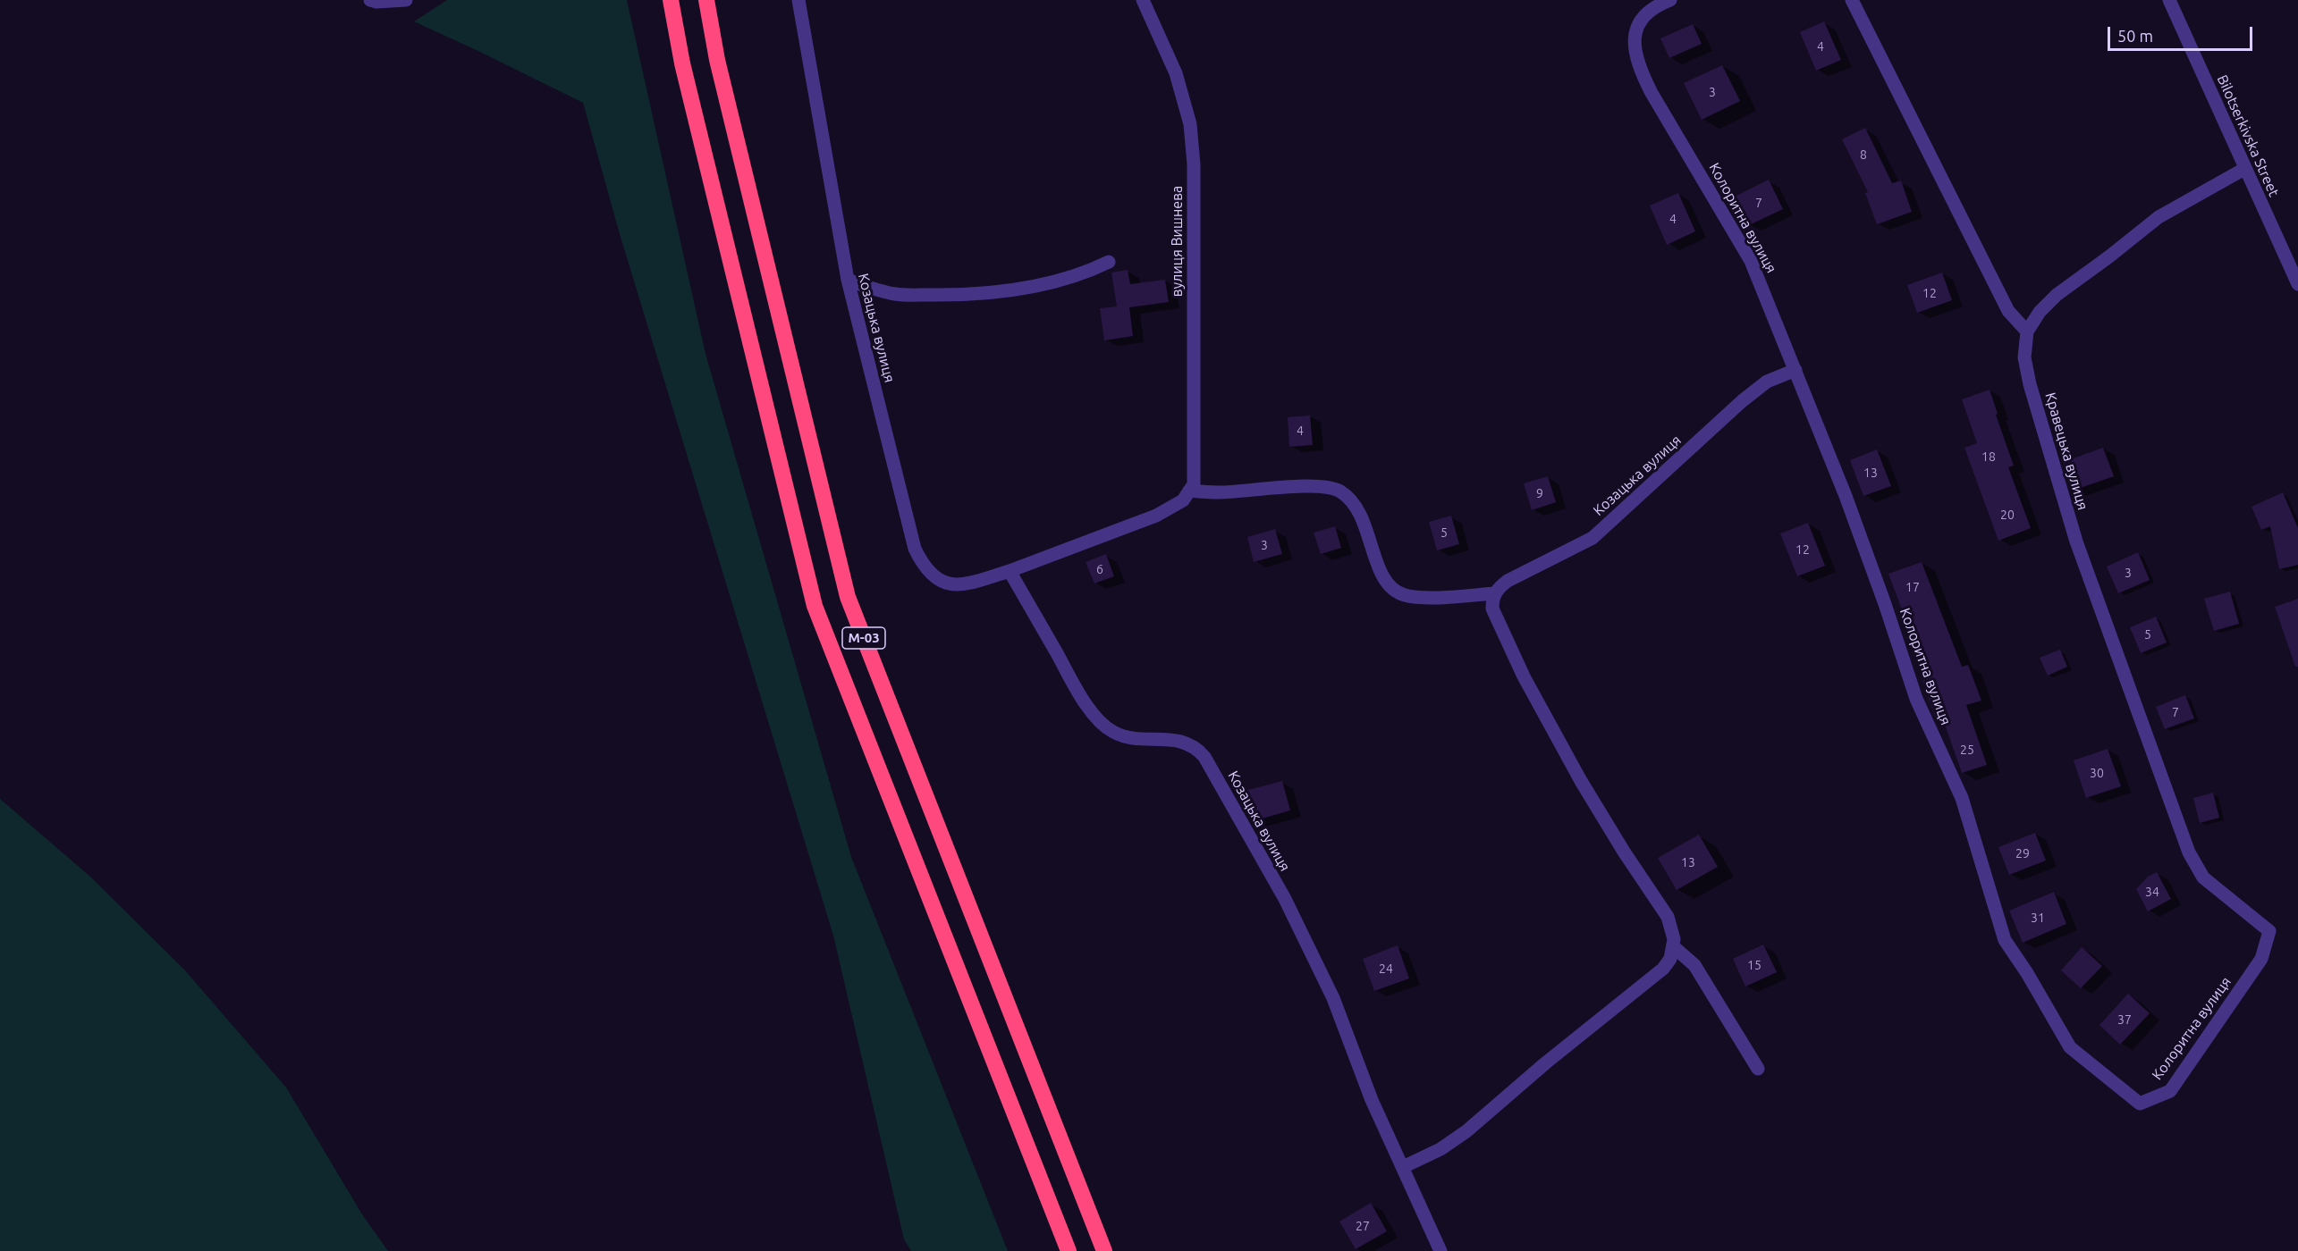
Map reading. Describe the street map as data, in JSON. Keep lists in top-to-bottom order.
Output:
{
  "streets": {
    "highway": ["М-03"],
    "street": [
      "Bilotserkivska Street",
      "Колоритна вулиця",
      "вулиця Вишнева",
      "Козацька вулиця",
      "Кравецька вулиця"
    ]
  },
  "crossings": [
    ["Колоритна вулиця", "Козацька вулиця"],
    ["Колоритна вулиця", "Кравецька вулиця"],
    ["вулиця Вишнева", "Козацька вулиця"]
  ],
  "house_numbers": [
    "4",
    "3",
    "8",
    "7",
    "4",
    "12",
    "4",
    "18",
    "13",
    "9",
    "20",
    "5",
    "3",
    "12",
    "6",
    "3",
    "17",
    "5",
    "7",
    "25",
    "30",
    "29",
    "13",
    "34",
    "31",
    "15",
    "24",
    "37",
    "27"
  ],
  "scale_bar": "50 m"
}
